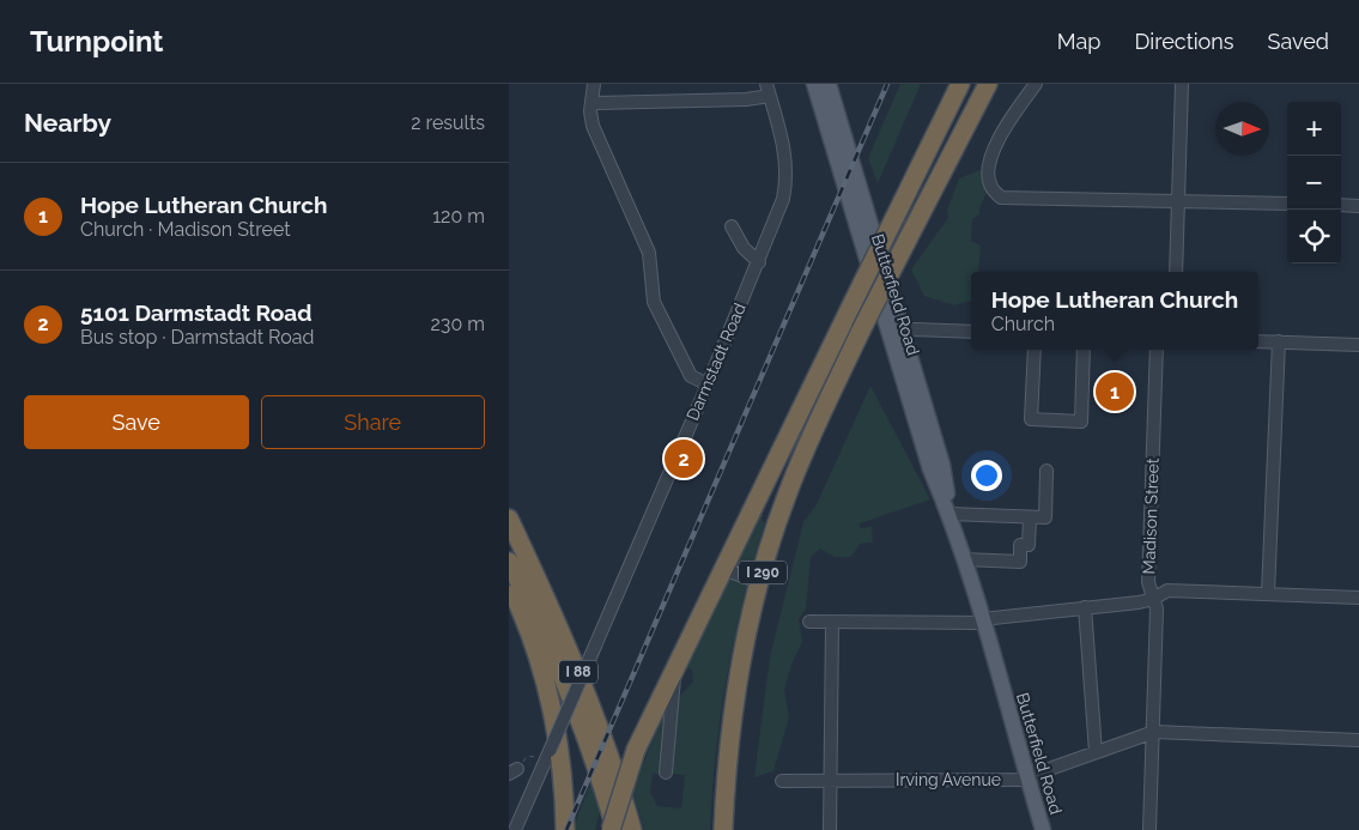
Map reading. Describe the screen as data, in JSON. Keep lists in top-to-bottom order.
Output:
{
  "streets": {
    "highway": ["I 290", "I 88"],
    "main road": ["Butterfield Road"],
    "street": ["Darmstadt Road", "Madison Street", "Irving Avenue"]
  },
  "crossings": [
    ["Butterfield Road", "Irving Avenue"],
    ["Madison Street", "Irving Avenue"]
  ],
  "north": "right",
  "page": {
    "header": "Turnpoint",
    "nav": ["Map", "Directions", "Saved"],
    "heading": ["Nearby", "2 results"],
    "map_buttons": ["+", "−"],
    "list": [
      {
        "mark": "1",
        "name": "Hope Lutheran Church",
        "note": "Church · Madison Street",
        "value": "120 m"
      },
      {
        "mark": "2",
        "name": "5101 Darmstadt Road",
        "note": "Bus stop · Darmstadt Road",
        "value": "230 m"
      }
    ],
    "popup": ["Hope Lutheran Church", "Church"],
    "pins": ["1", "2"],
    "buttons": ["Save", "Share"]
  }
}
